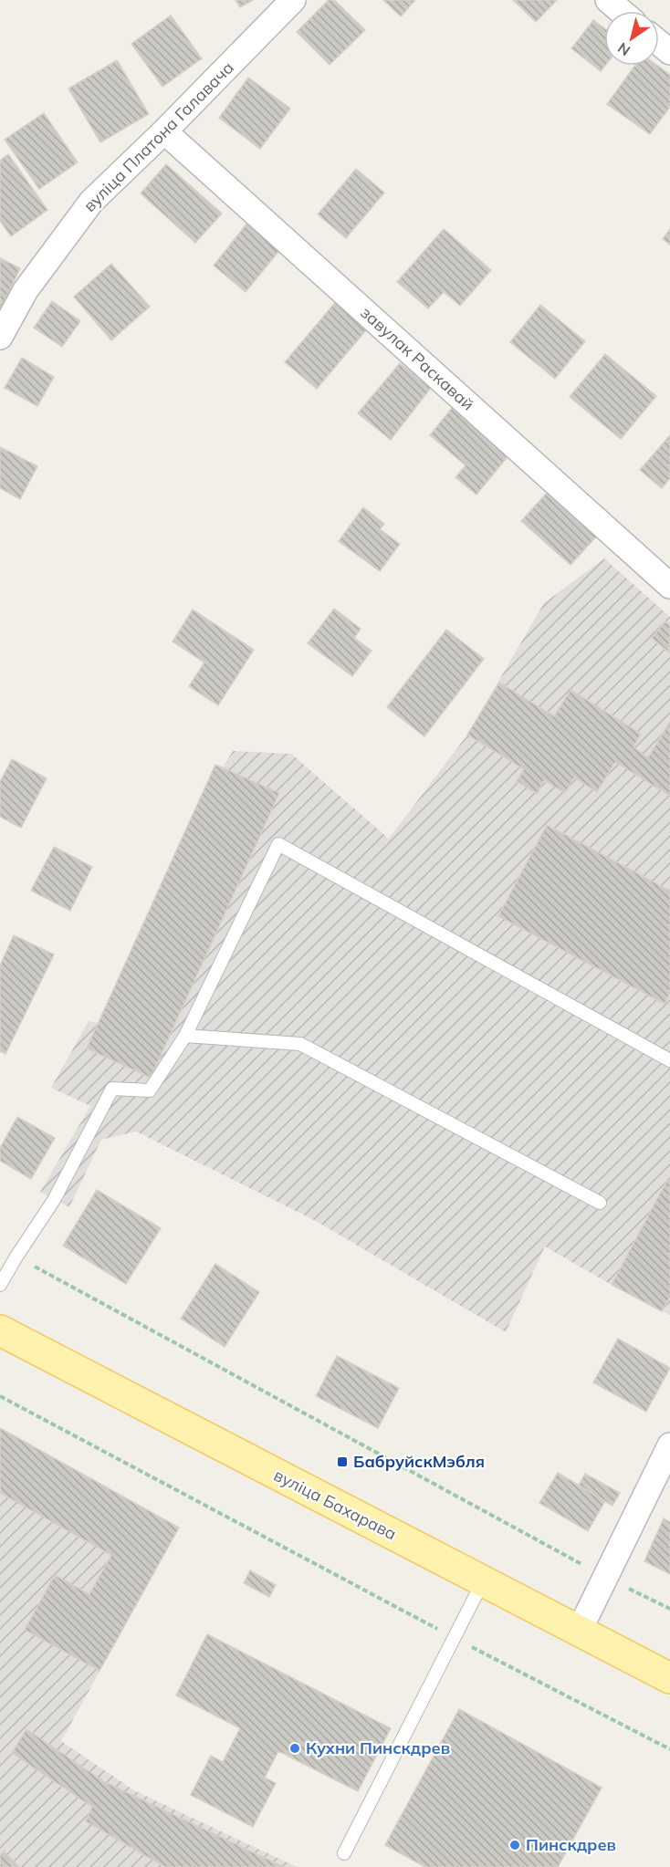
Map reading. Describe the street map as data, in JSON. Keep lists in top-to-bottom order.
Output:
{
  "streets": {
    "main road": ["вуліца Бахарава"],
    "street": ["вуліца Платона Галавача", "завулак Раскавай"]
  },
  "crossings": [
    ["вуліца Платона Галавача", "завулак Раскавай"]
  ],
  "places": {
    "transit": ["БабруйскМэбля"],
    "other": ["Кухни Пинскдрев", "Пинскдрев"]
  },
  "north": "bottom left"
}
